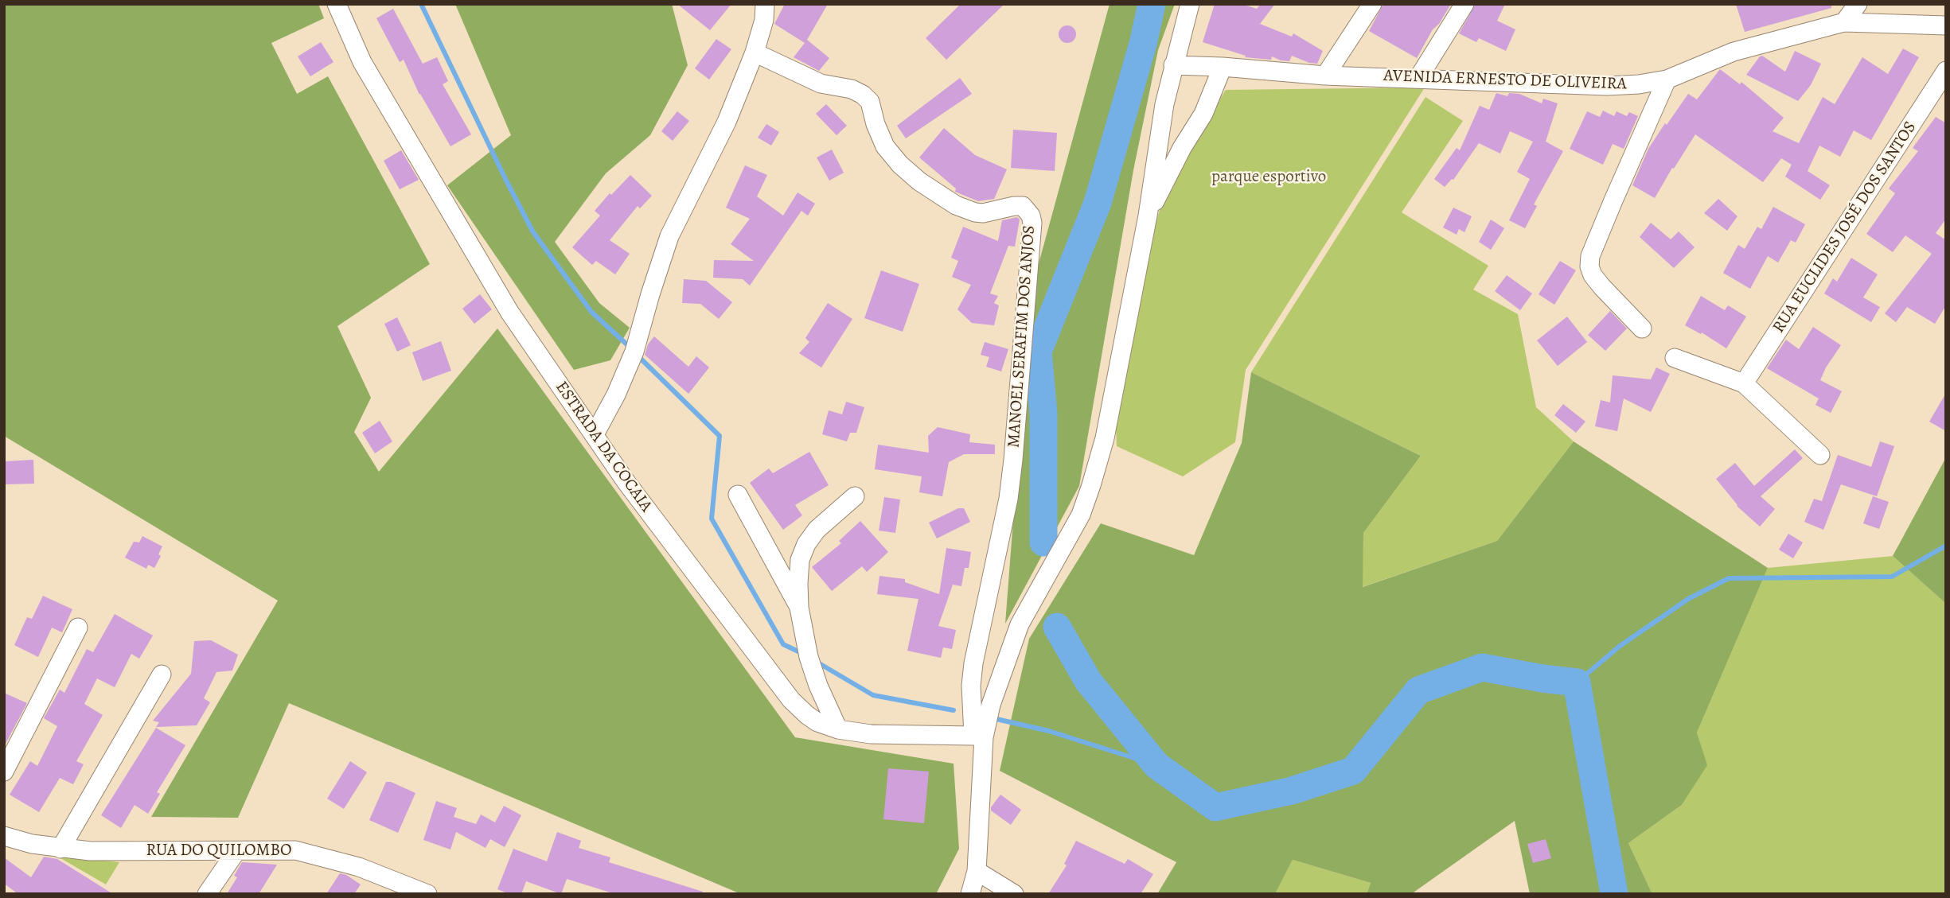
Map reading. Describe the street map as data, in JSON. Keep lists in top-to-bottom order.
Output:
{
  "streets": {
    "street": [
      "AVENIDA ERNESTO DE OLIVEIRA",
      "RUA EUCLIDES JOSÉ DOS SANTOS",
      "MANOEL SERAFIM DOS ANJOS",
      "ESTRADA DA COCAIA",
      "RUA DO QUILOMBO"
    ]
  },
  "crossings": [
    ["MANOEL SERAFIM DOS ANJOS", "ESTRADA DA COCAIA"]
  ],
  "parks": ["parque esportivo"]
}
